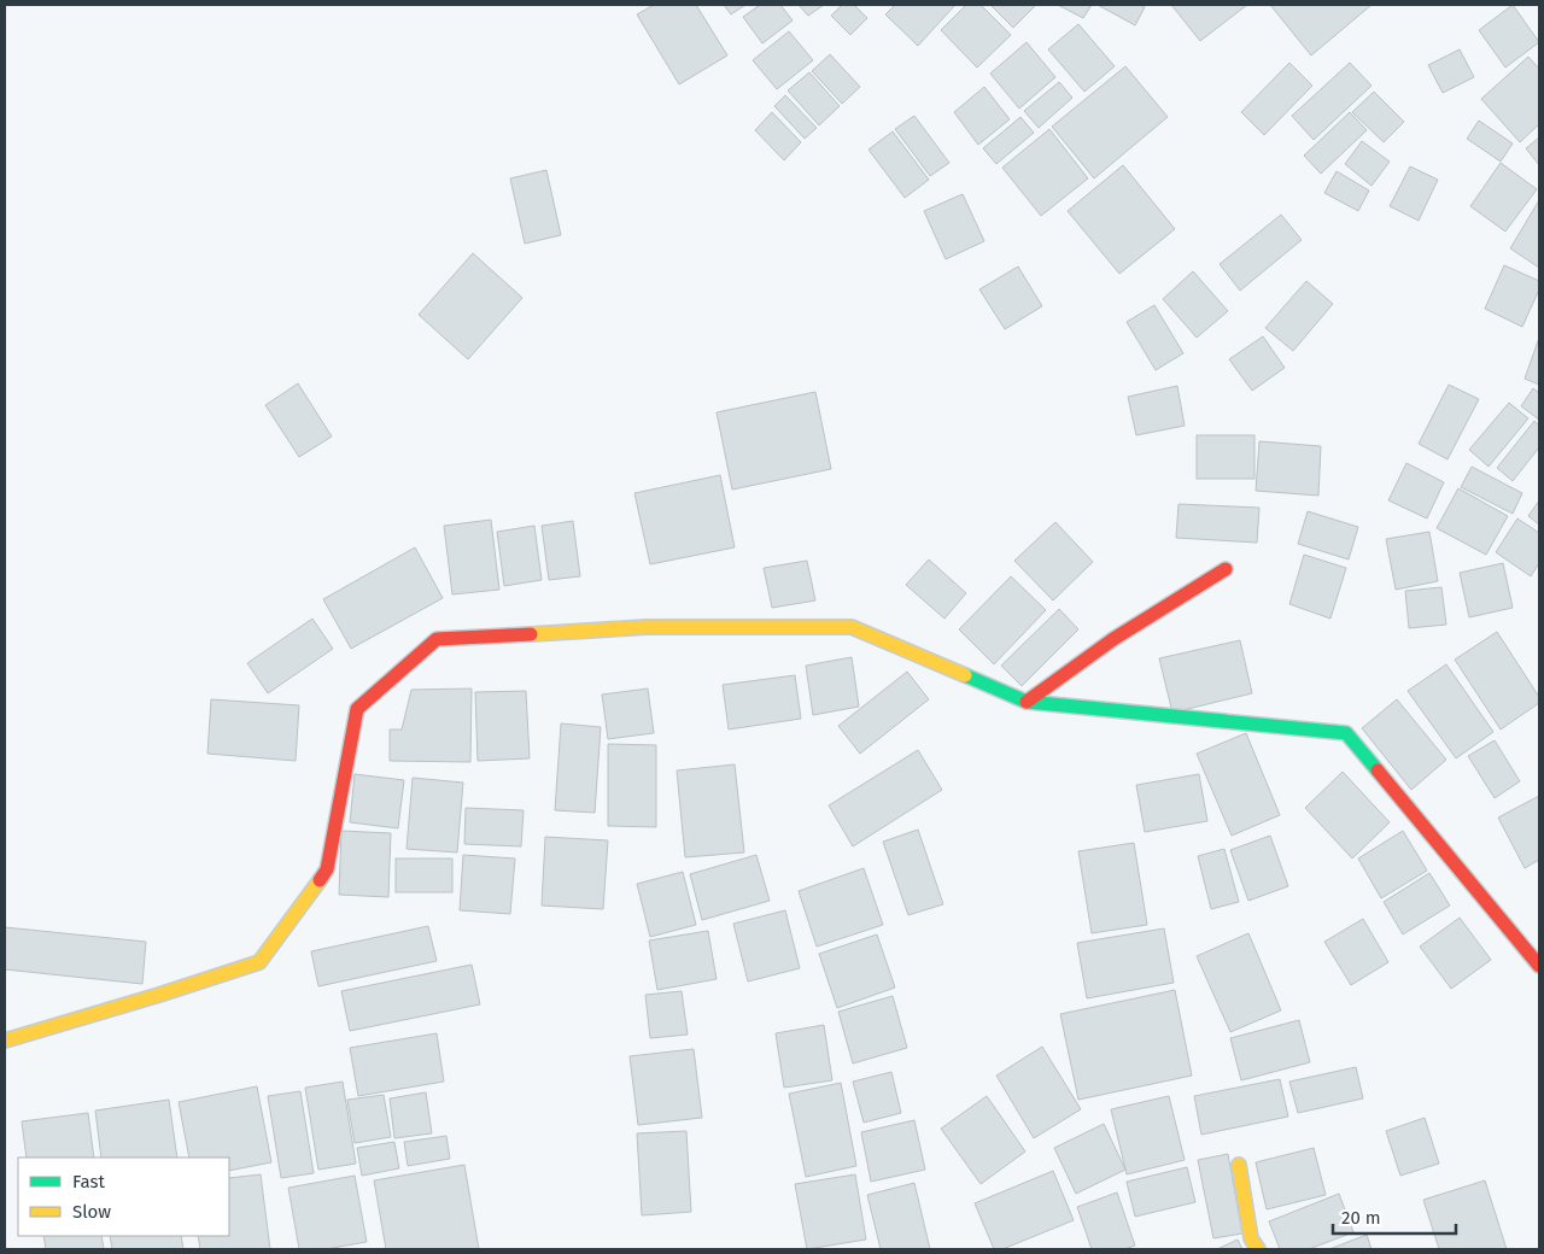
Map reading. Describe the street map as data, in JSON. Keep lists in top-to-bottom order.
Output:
{
  "legend": ["Fast", "Slow"],
  "scale_bar": "20 m"
}
